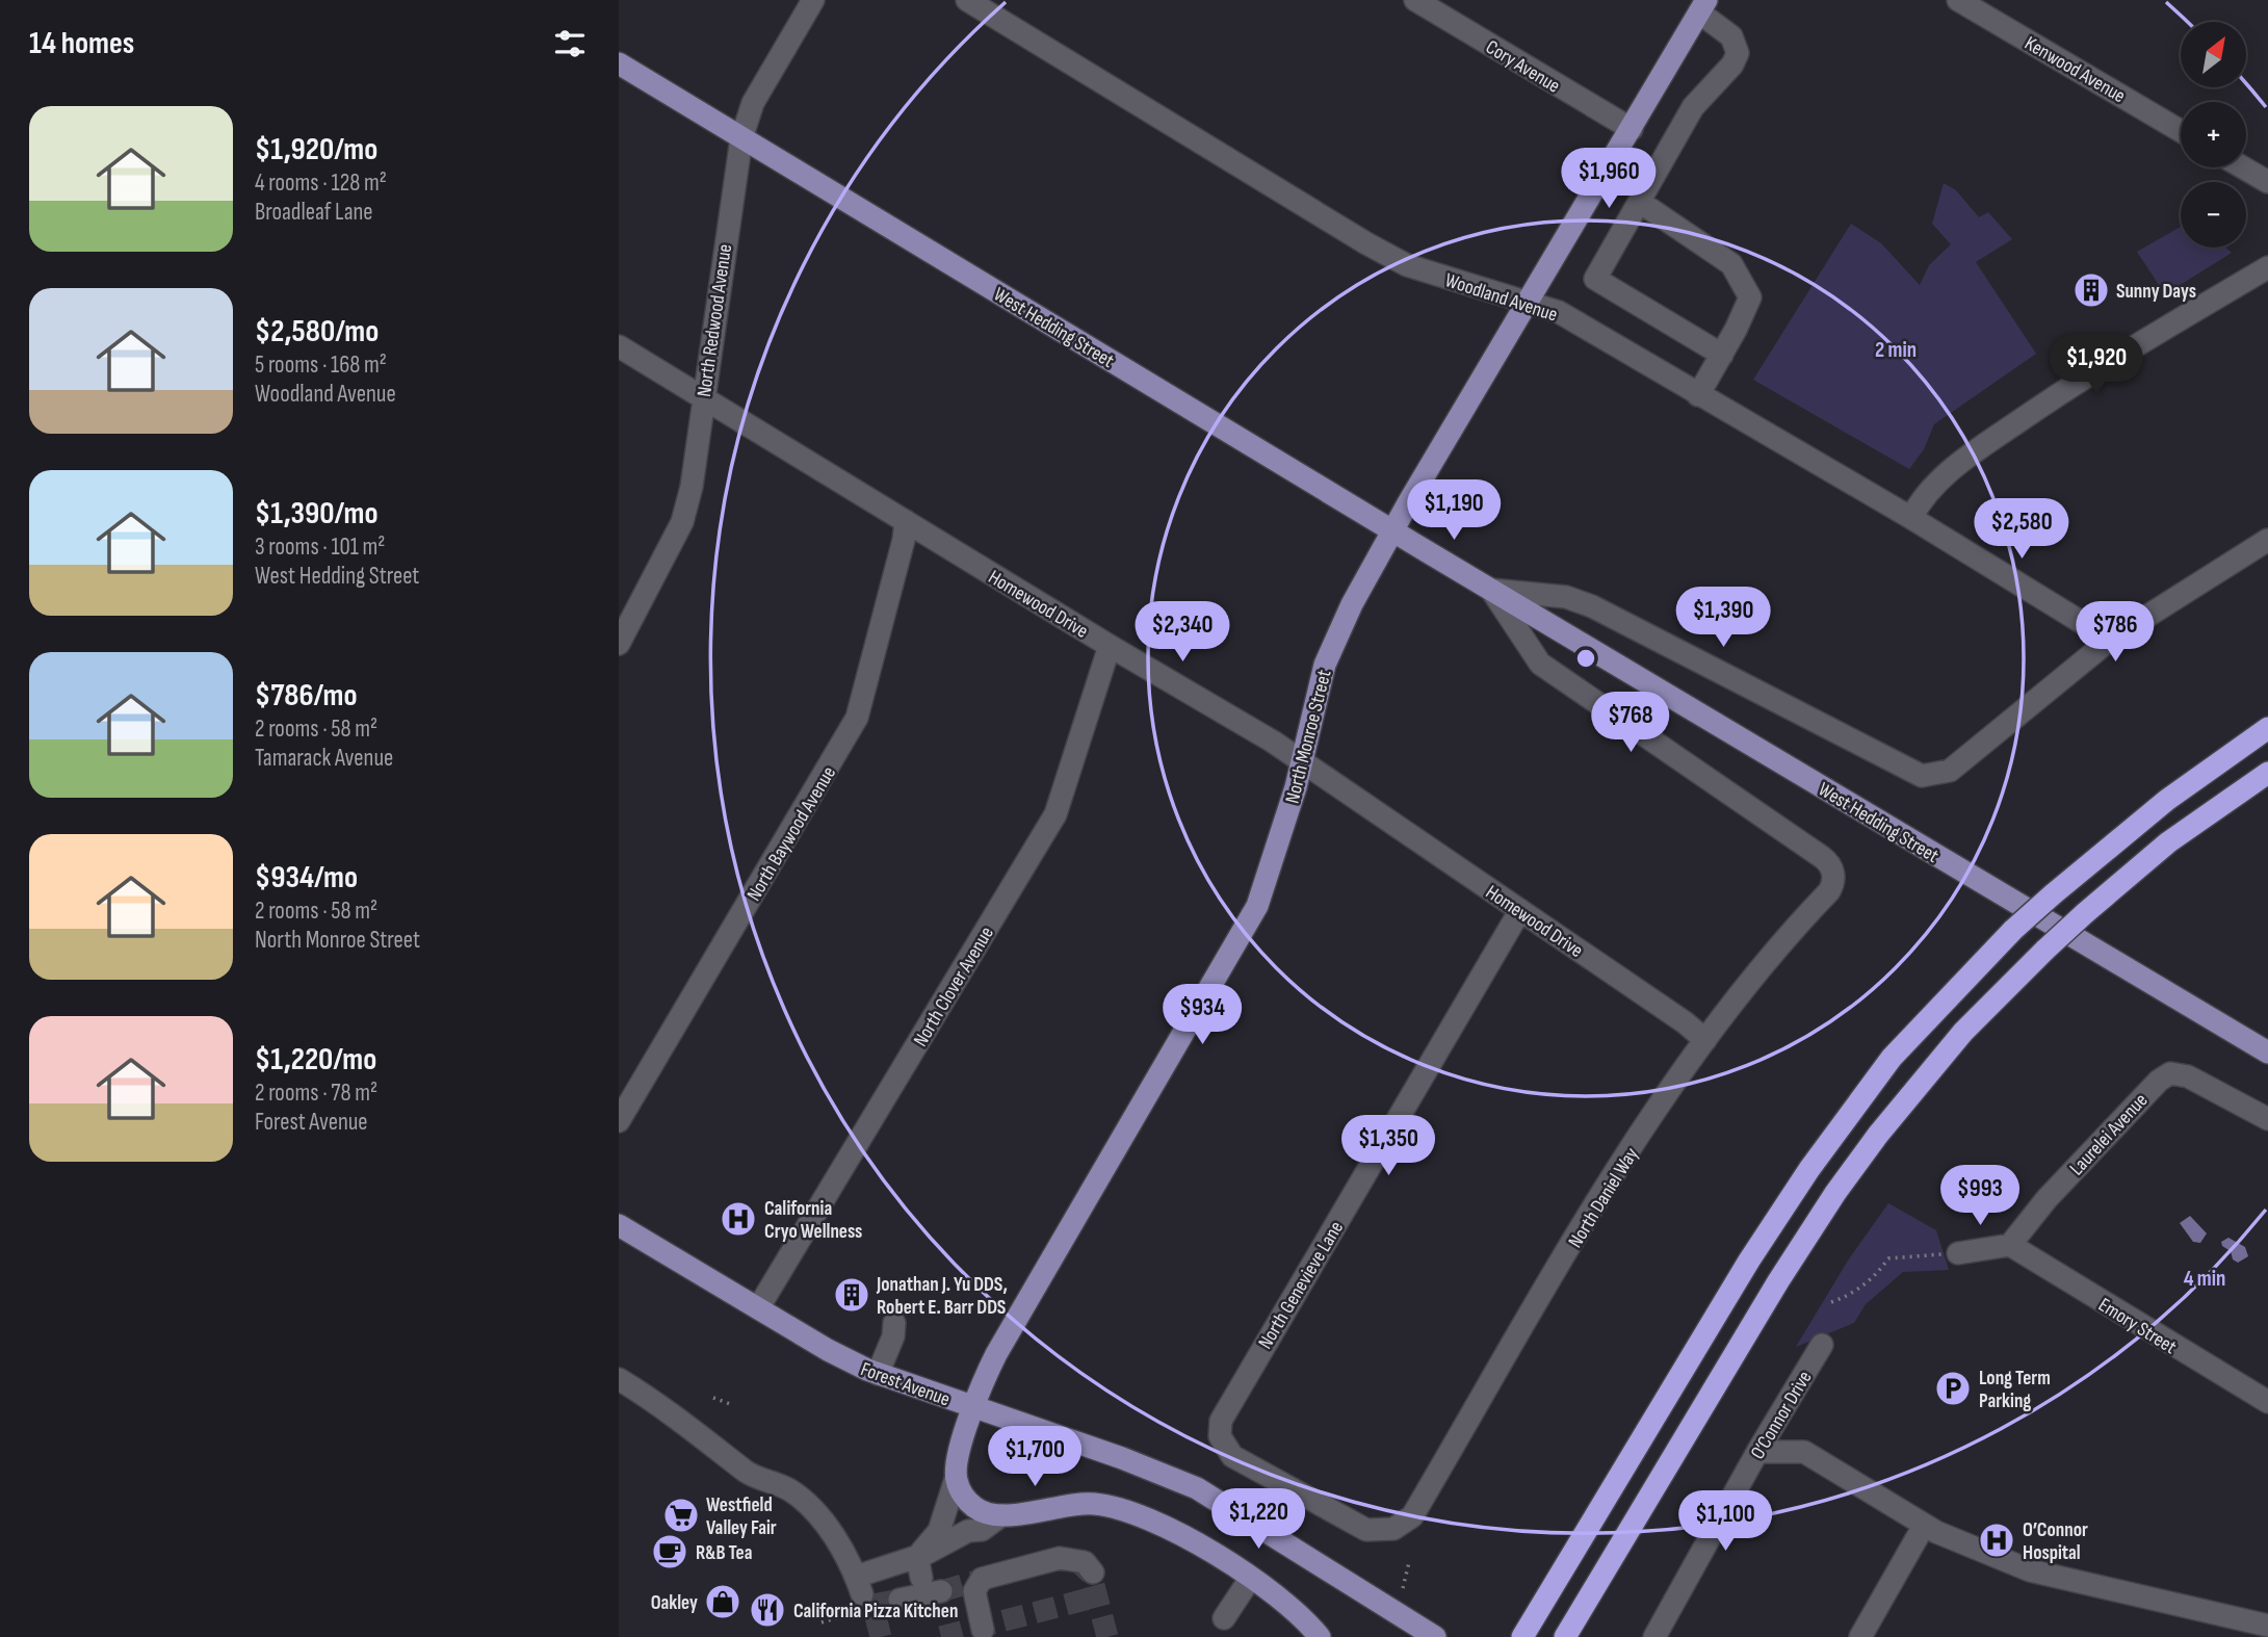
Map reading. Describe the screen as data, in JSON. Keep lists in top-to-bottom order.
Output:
{
  "streets": {
    "main road": ["West Hedding Street", "North Monroe Street", "Forest Avenue"],
    "street": [
      "Cory Avenue",
      "Kenwood Avenue",
      "Woodland Avenue",
      "North Redwood Avenue",
      "Homewood Drive",
      "North Baywood Avenue",
      "North Clover Avenue",
      "Laurelei Avenue",
      "North Daniel Way",
      "North Genevieve Lane",
      "Emory Street",
      "O’Connor Drive"
    ]
  },
  "crossings": [
    ["Cory Avenue", "North Monroe Street"],
    ["Woodland Avenue", "West Hedding Street"],
    ["Woodland Avenue", "North Monroe Street"],
    ["North Redwood Avenue", "West Hedding Street"],
    ["North Redwood Avenue", "Homewood Drive"],
    ["West Hedding Street", "North Monroe Street"],
    ["West Hedding Street", "North Daniel Way"],
    ["Homewood Drive", "North Monroe Street"],
    ["Homewood Drive", "North Baywood Avenue"],
    ["Homewood Drive", "North Clover Avenue"],
    ["Homewood Drive", "North Daniel Way"],
    ["Homewood Drive", "North Genevieve Lane"],
    ["North Monroe Street", "Forest Avenue"],
    ["North Clover Avenue", "Forest Avenue"],
    ["Laurelei Avenue", "Emory Street"],
    ["North Daniel Way", "North Genevieve Lane"]
  ],
  "places": {
    "building": ["Sunny Days", "Jonathan J. Yu DDS, Robert E. Barr DDS"],
    "hospital": ["California Cryo Wellness", "O’Connor Hospital"],
    "parking": ["Long Term Parking"],
    "supermarket": ["Westfield Valley Fair"],
    "cafe": ["R&B Tea"],
    "shop": ["Oakley"],
    "restaurant": ["California Pizza Kitchen"]
  },
  "north": "top right",
  "page": {
    "heading": "14 homes",
    "map_buttons": ["+", "−"],
    "list": [
      {
        "name": "$1,920/mo",
        "note": "4 rooms · 128 m² · Broadleaf Lane"
      },
      {
        "name": "$2,580/mo",
        "note": "5 rooms · 168 m² · Woodland Avenue"
      },
      {
        "name": "$1,390/mo",
        "note": "3 rooms · 101 m² · West Hedding Street"
      },
      {
        "name": "$786/mo",
        "note": "2 rooms · 58 m² · Tamarack Avenue"
      },
      {
        "name": "$934/mo",
        "note": "2 rooms · 58 m² · North Monroe Street"
      },
      {
        "name": "$1,220/mo",
        "note": "2 rooms · 78 m² · Forest Avenue"
      }
    ],
    "price": [
      "$1,960",
      "$1,920",
      "$1,190",
      "$2,580",
      "$1,390",
      "$2,340",
      "$786",
      "$768",
      "$934",
      "$1,350",
      "$993",
      "$1,700",
      "$1,220",
      "$1,100"
    ]
  },
  "rings": ["2 min", "4 min"]
}
